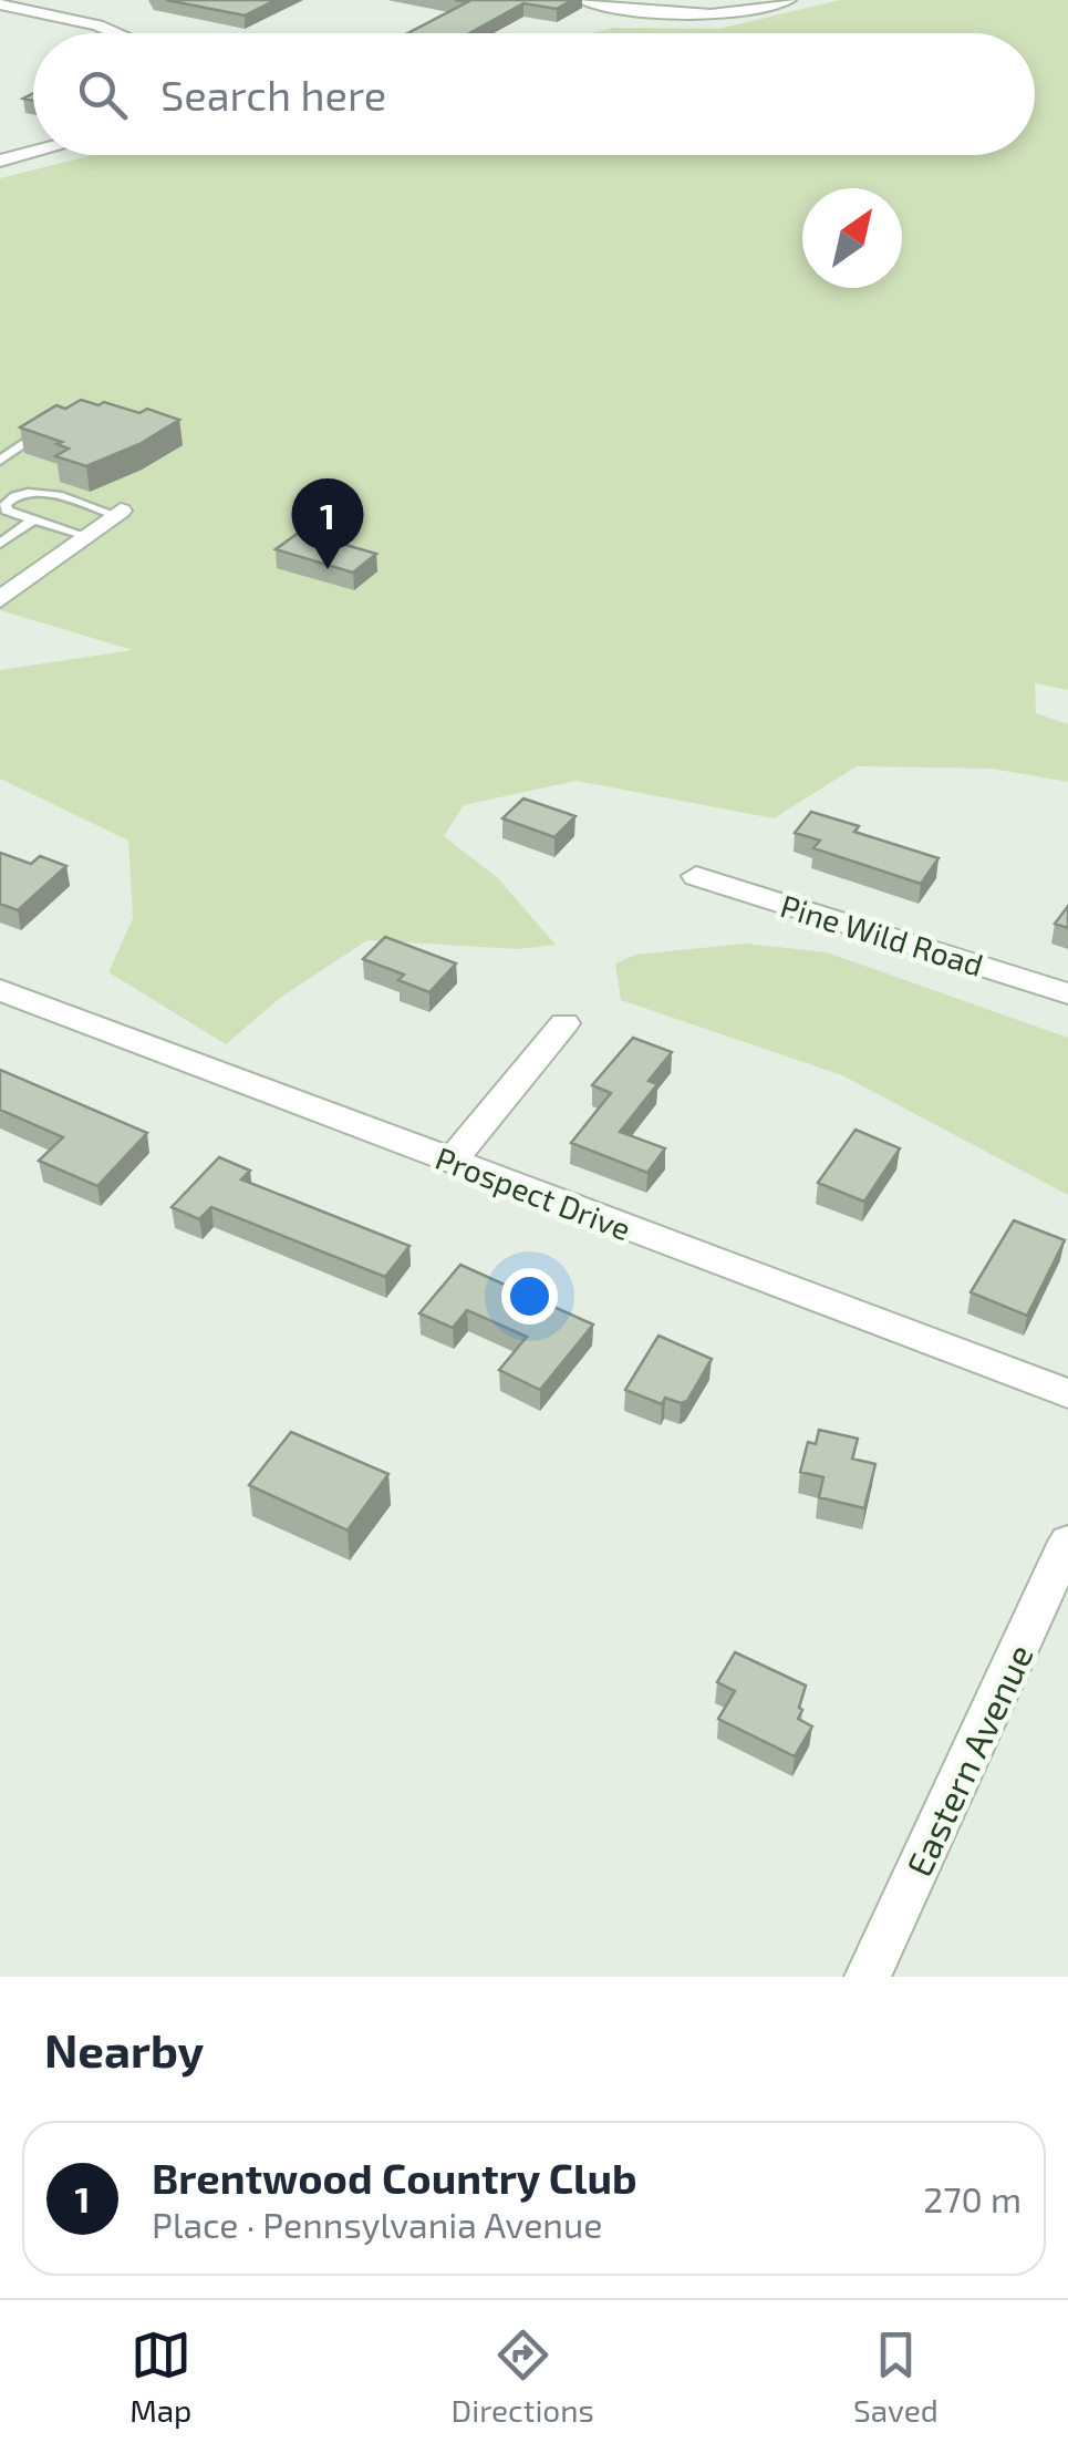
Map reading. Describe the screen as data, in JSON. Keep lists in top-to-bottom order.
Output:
{
  "streets": {
    "street": ["Pine Wild Road", "Prospect Drive", "Eastern Avenue"]
  },
  "north": "top right",
  "page": {
    "search": "Search here",
    "pins": "1",
    "heading": "Nearby",
    "list": [
      {
        "mark": "1",
        "name": "Brentwood Country Club",
        "note": "Place · Pennsylvania Avenue",
        "value": "270 m"
      }
    ],
    "nav": ["Map", "Directions", "Saved"]
  }
}
